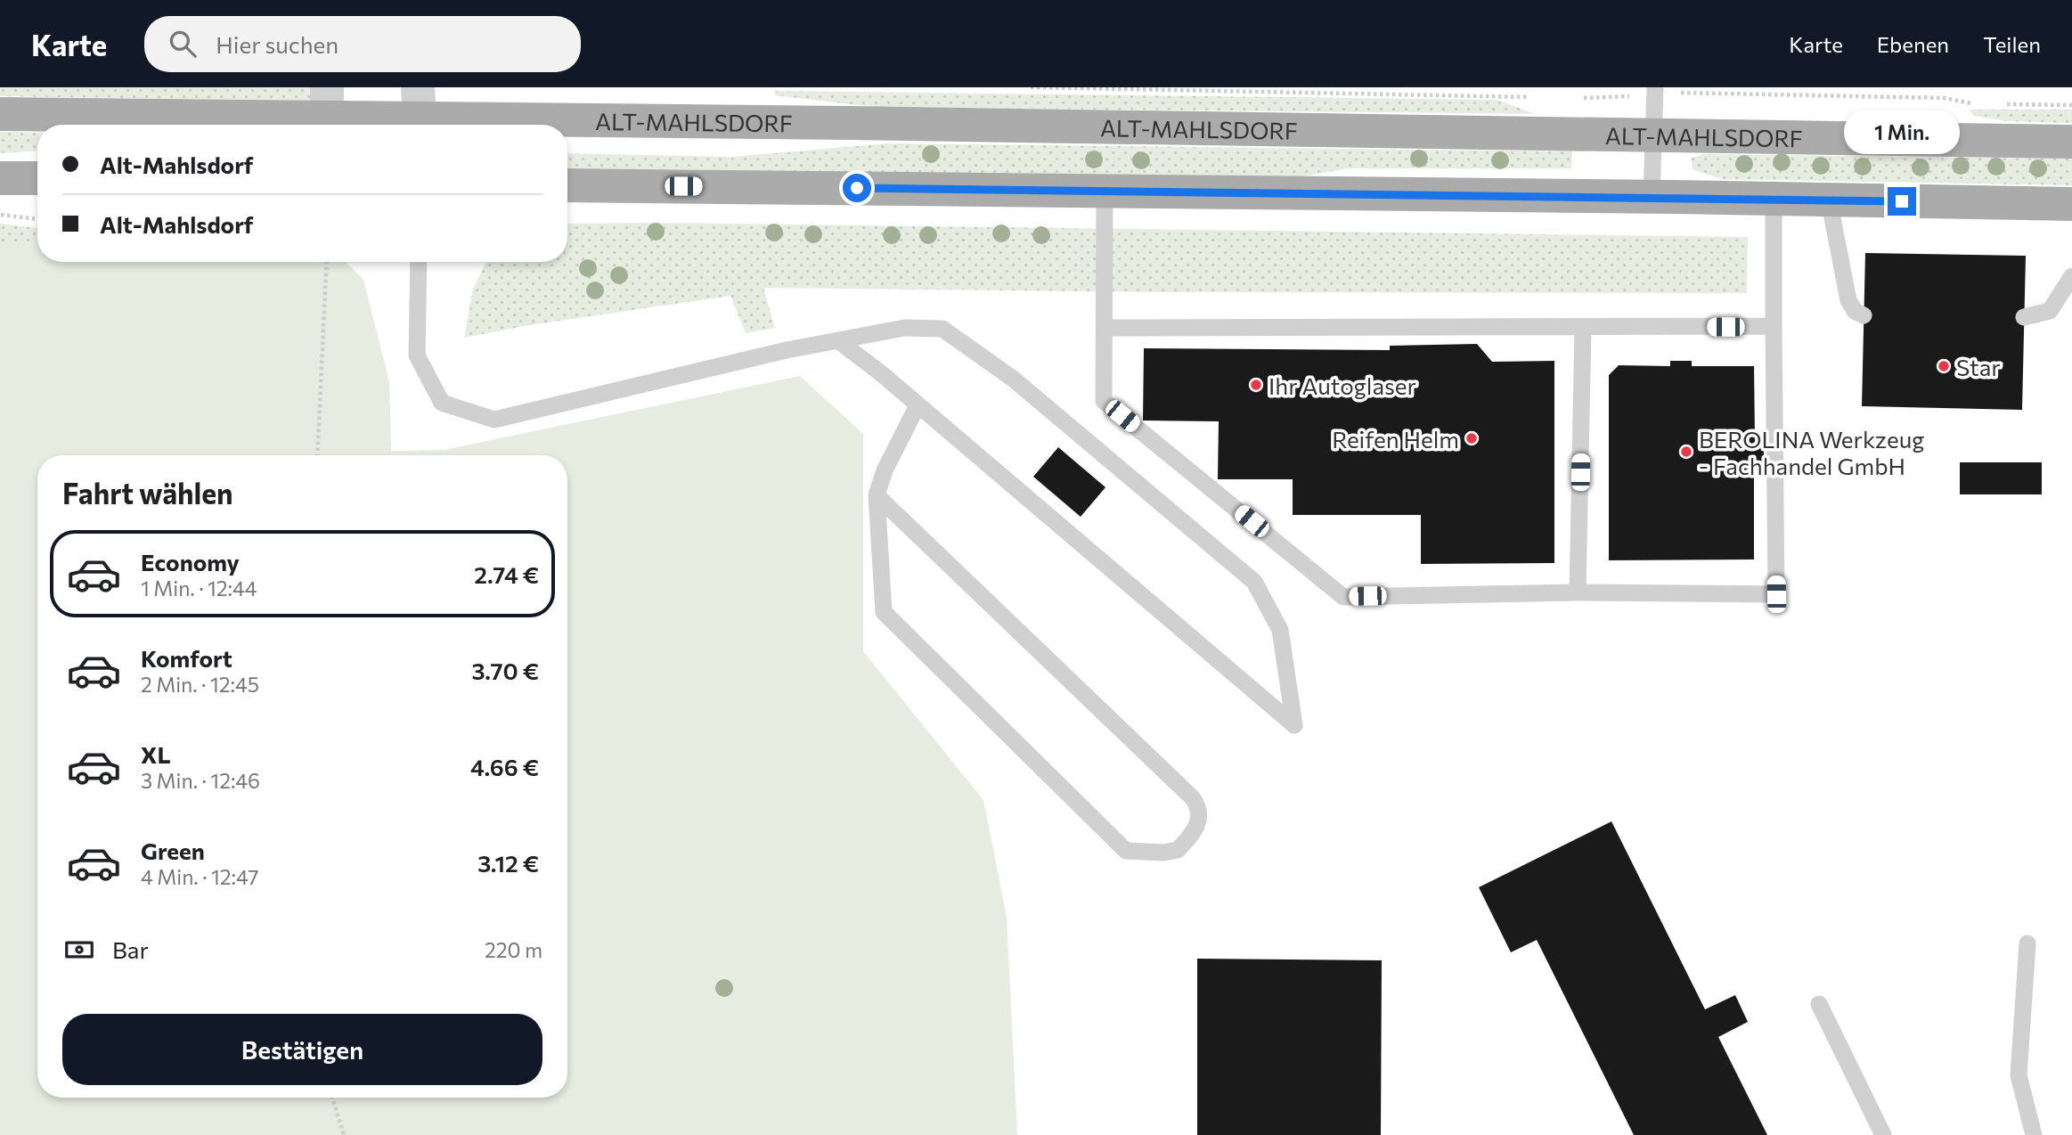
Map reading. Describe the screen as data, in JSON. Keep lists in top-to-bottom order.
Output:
{
  "streets": {
    "main road": ["ALT-MAHLSDORF"]
  },
  "places": [
    "Star",
    "Ihr Autoglaser",
    "Reifen Helm",
    "BEROLINA Werkzeug - Fachhandel GmbH"
  ],
  "page": {
    "header": "Karte",
    "search": "Hier suchen",
    "nav": ["Karte", "Ebenen", "Teilen"],
    "bubble": "1 Min.",
    "banner": ["Alt-Mahlsdorf", "Alt-Mahlsdorf"],
    "heading": "Fahrt wählen",
    "list": [
      {
        "name": "Economy",
        "note": "1 Min. · 12:44",
        "value": "2.74 €"
      },
      {
        "name": "Komfort",
        "note": "2 Min. · 12:45",
        "value": "3.70 €"
      },
      {
        "name": "XL",
        "note": "3 Min. · 12:46",
        "value": "4.66 €"
      },
      {
        "name": "Green",
        "note": "4 Min. · 12:47",
        "value": "3.12 €"
      }
    ],
    "pay": ["Bar", "220 m"],
    "buttons": "Bestätigen"
  }
}
